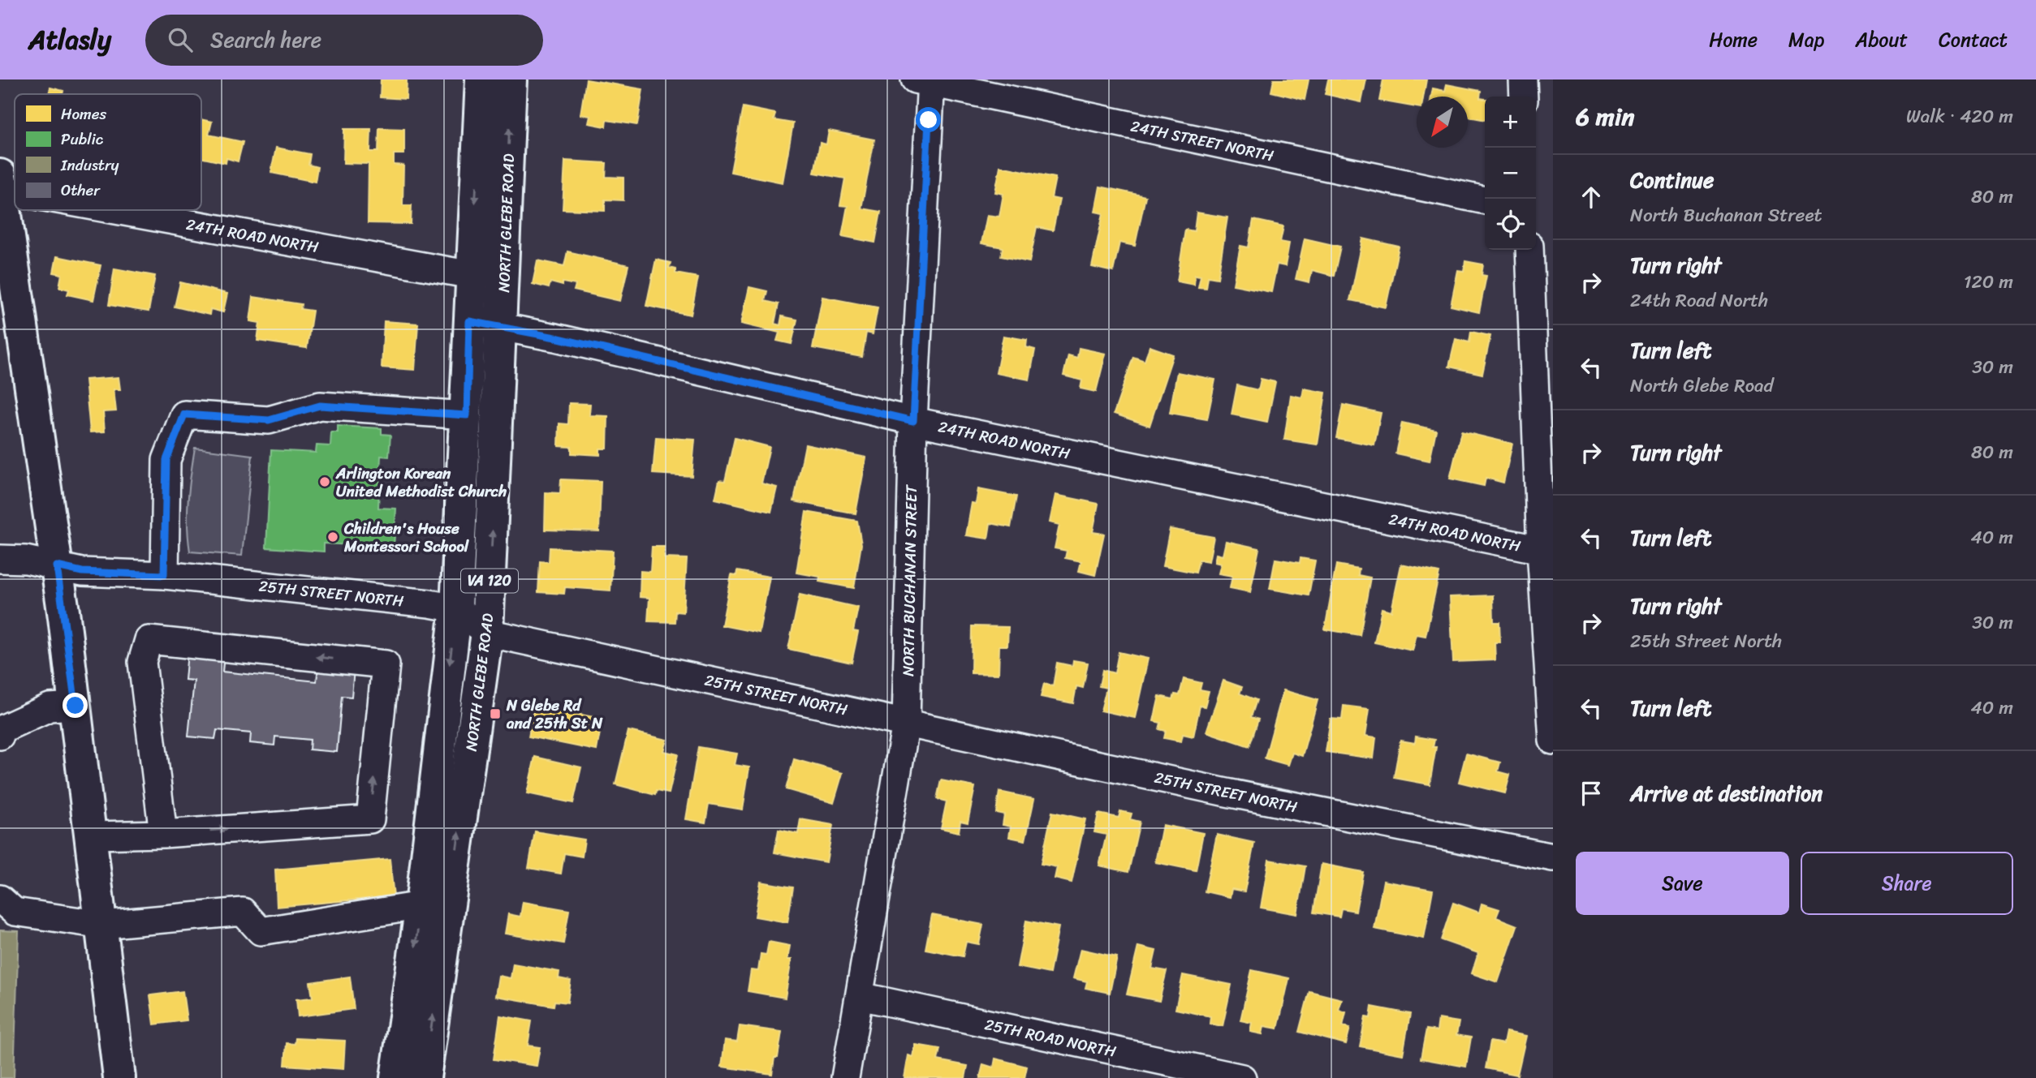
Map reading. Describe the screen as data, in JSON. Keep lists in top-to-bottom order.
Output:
{
  "streets": {
    "main road": ["NORTH GLEBE ROAD", "VA 120"],
    "street": [
      "24TH STREET NORTH",
      "24TH ROAD NORTH",
      "NORTH BUCHANAN STREET",
      "25TH STREET NORTH",
      "25TH ROAD NORTH"
    ]
  },
  "crossings": [
    ["24TH STREET NORTH", "NORTH BUCHANAN STREET"],
    ["NORTH GLEBE ROAD", "24TH ROAD NORTH"],
    ["NORTH GLEBE ROAD", "25TH STREET NORTH"],
    ["24TH ROAD NORTH", "NORTH BUCHANAN STREET"],
    ["NORTH BUCHANAN STREET", "25TH STREET NORTH"],
    ["NORTH BUCHANAN STREET", "25TH ROAD NORTH"]
  ],
  "places": {
    "other": ["Arlington Korean United Methodist Church", "Children's House Montessori School"],
    "transit": ["N Glebe Rd and 25th St N"]
  },
  "legend": [
    "Homes",
    "Public",
    "Industry",
    "Other"
  ],
  "north": "bottom left",
  "page": {
    "header": "Atlasly",
    "search": "Search here",
    "nav": [
      "Home",
      "Map",
      "About",
      "Contact"
    ],
    "heading": ["6 min", "Walk · 420 m"],
    "map_buttons": ["+", "−"],
    "list": [
      ["Continue", "North Buchanan Street", "80 m"],
      ["Turn right", "24th Road North", "120 m"],
      ["Turn left", "North Glebe Road", "30 m"],
      ["Turn right", "80 m"],
      ["Turn left", "40 m"],
      ["Turn right", "25th Street North", "30 m"],
      ["Turn left", "40 m"],
      "Arrive at destination"
    ],
    "buttons": ["Save", "Share"]
  }
}
